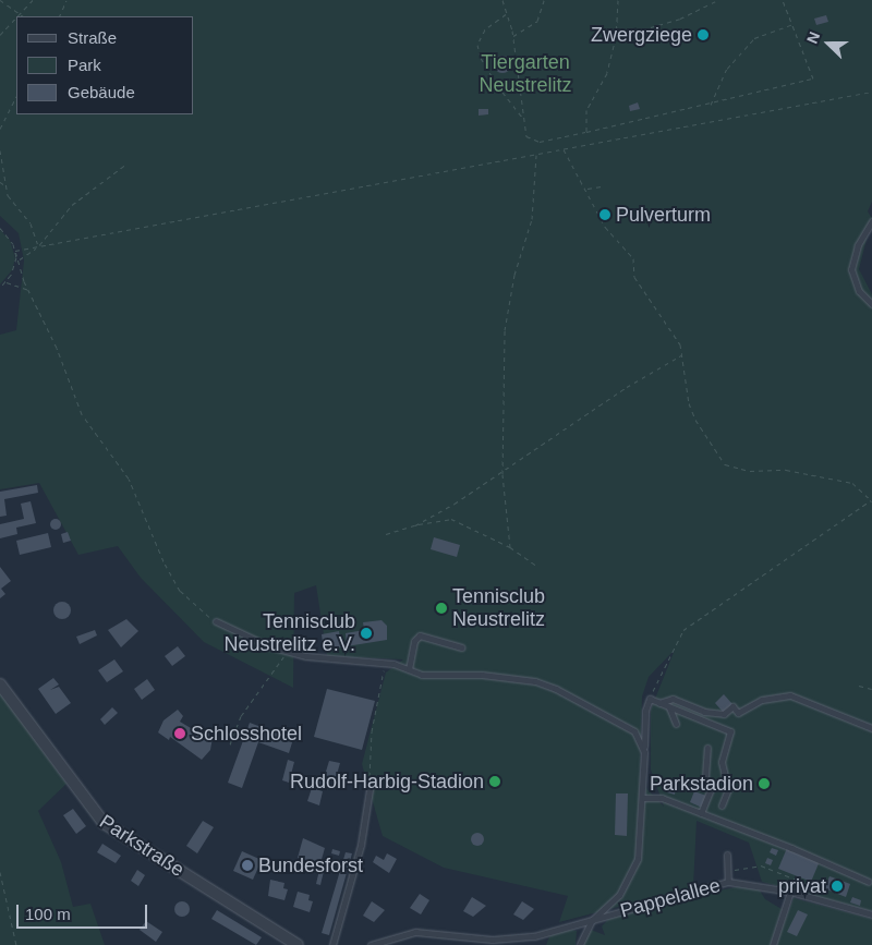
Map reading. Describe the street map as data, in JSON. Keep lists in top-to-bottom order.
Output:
{
  "streets": {
    "street": ["Parkstraße"],
    "lane": ["Pappelallee"]
  },
  "parks": ["Tiergarten Neustrelitz"],
  "places": [
    "Zwergziege",
    "Pulverturm",
    "Tennisclub Neustrelitz",
    "Tennisclub Neustrelitz e.V.",
    "Schlosshotel",
    "Rudolf-Harbig-Stadion",
    "Parkstadion",
    "Bundesforst",
    "privat"
  ],
  "legend": ["Straße", "Park", "Gebäude"],
  "scale_bar": "100 m",
  "north": "left"
}
